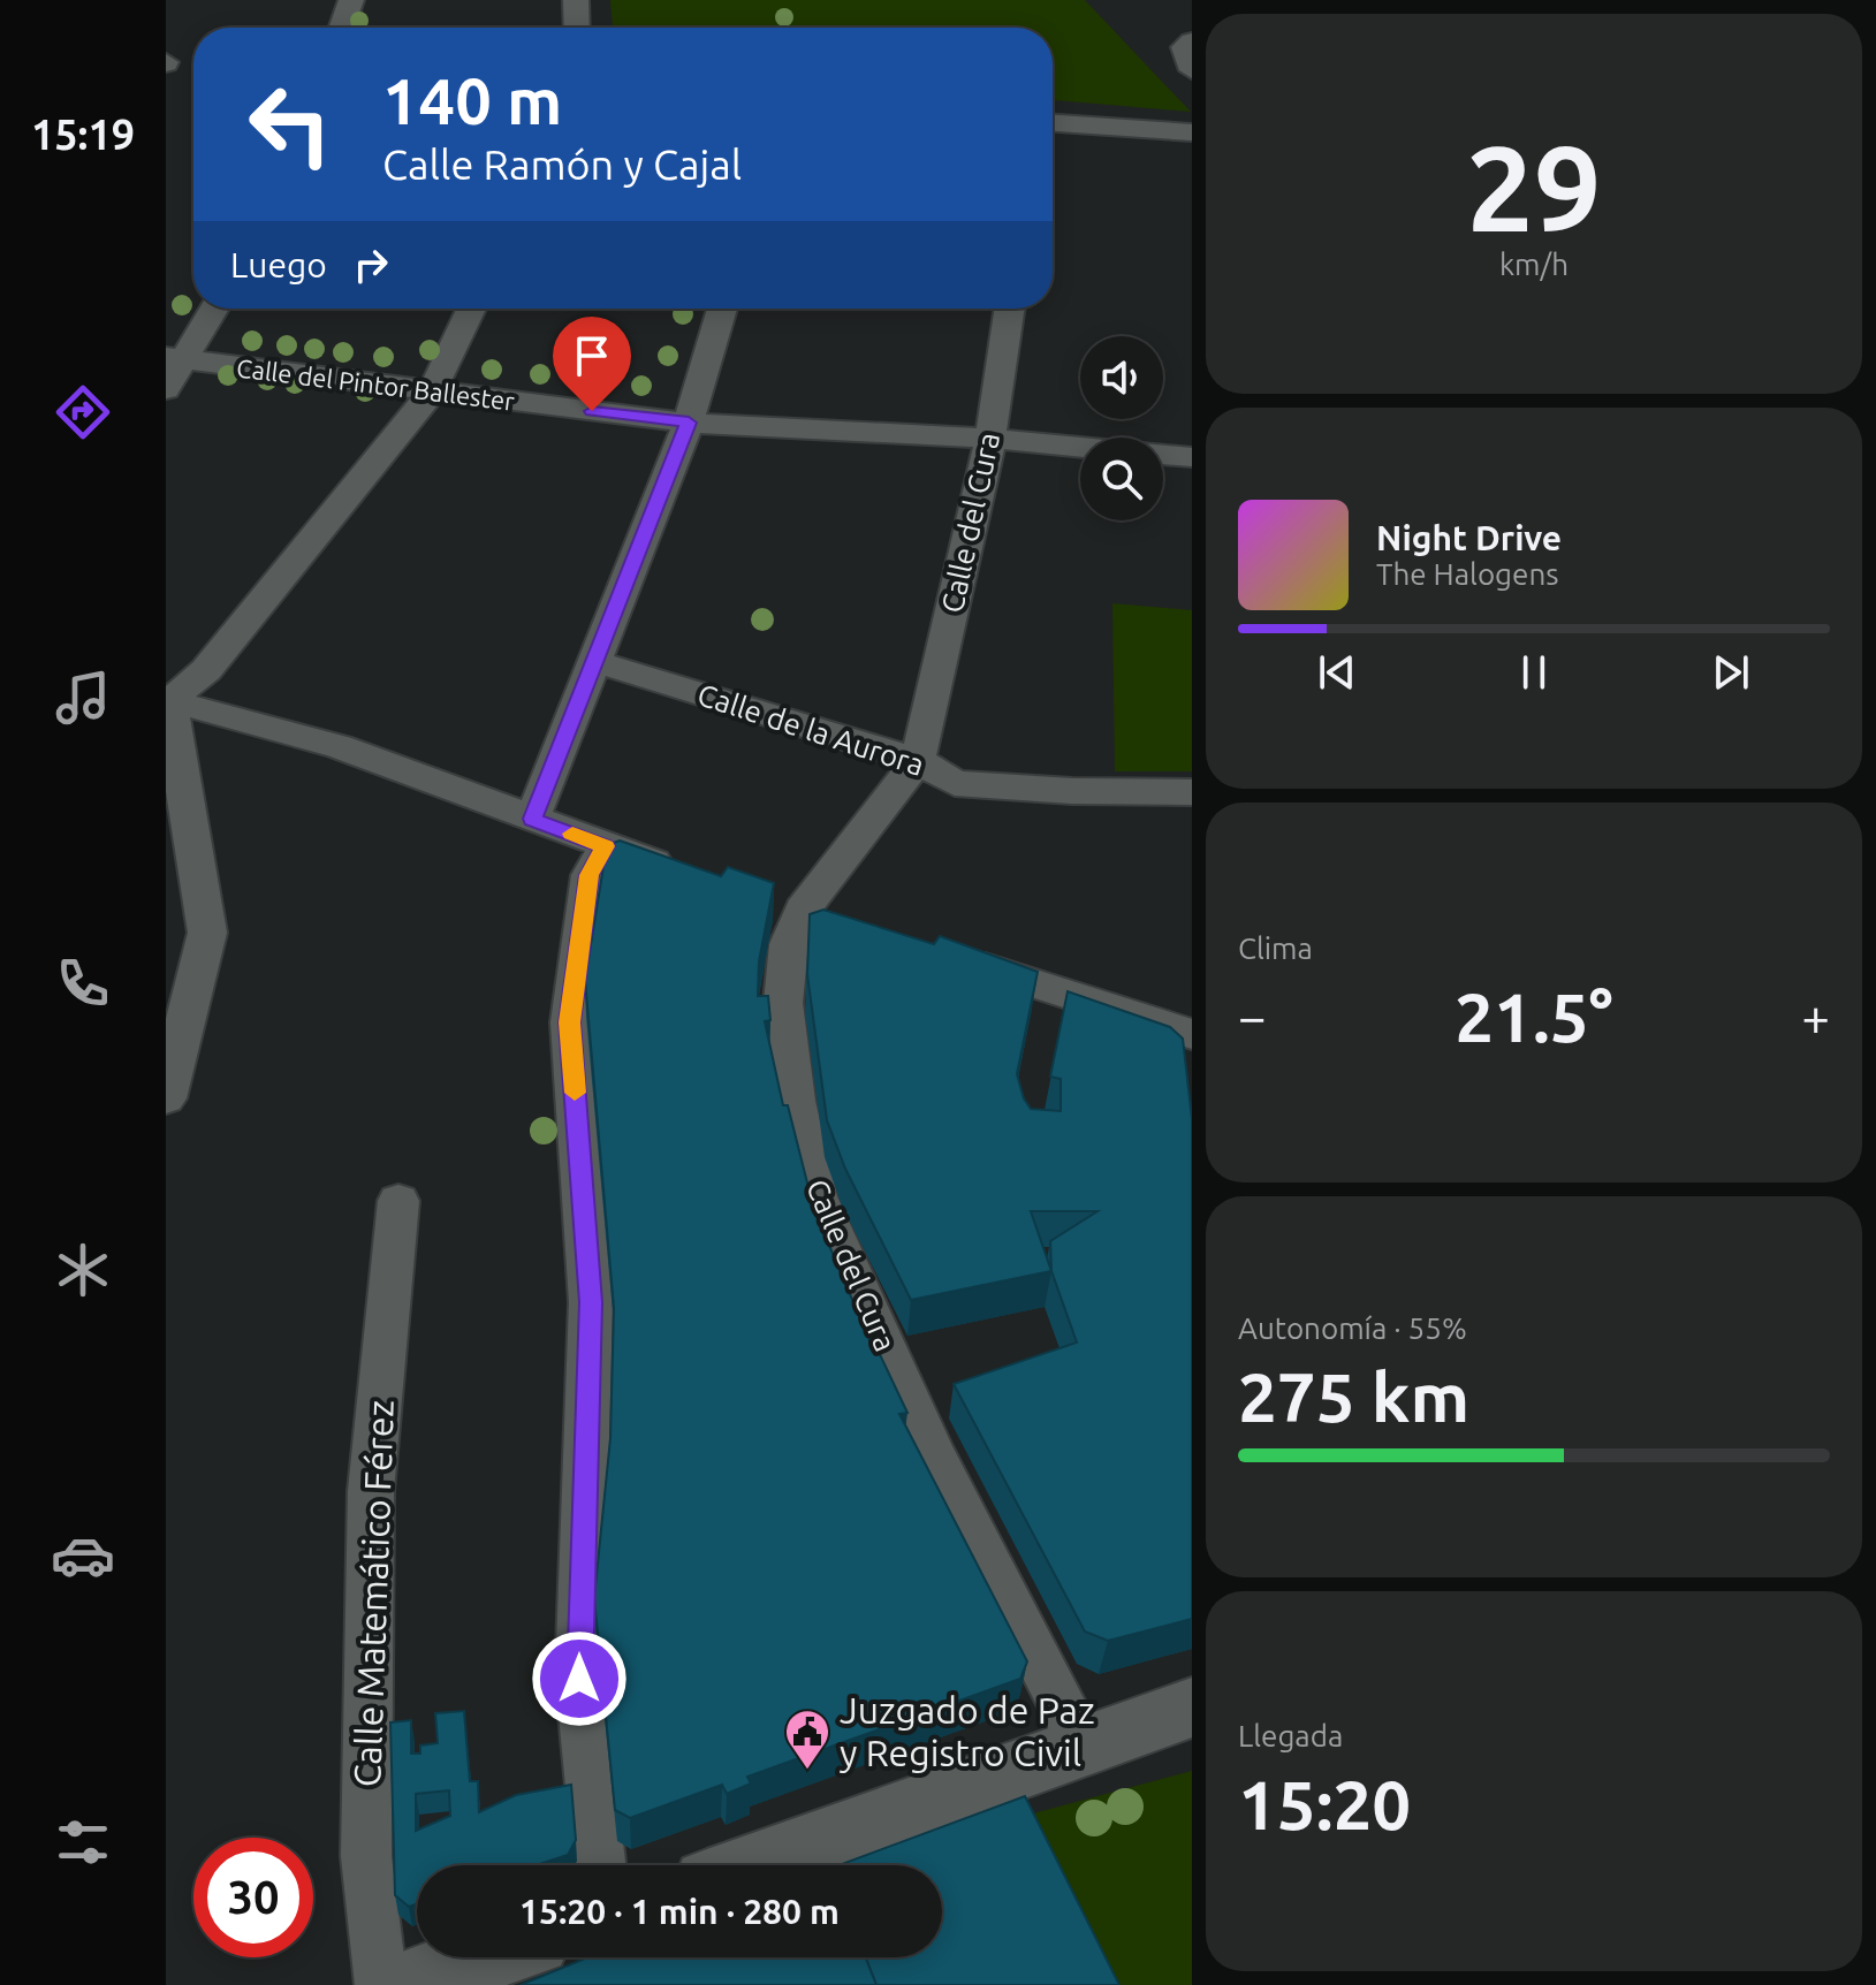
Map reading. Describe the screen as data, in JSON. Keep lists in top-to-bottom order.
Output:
{
  "streets": {
    "street": [
      "Calle del Pintor Ballester",
      "Calle del Cura",
      "Calle de la Aurora",
      "Calle Matemático Férez"
    ]
  },
  "crossings": [
    ["Calle del Pintor Ballester", "Calle del Cura"],
    ["Calle del Cura", "Calle de la Aurora"]
  ],
  "places": {
    "public building": ["Juzgado de Paz y Registro Civil"]
  },
  "page": {
    "tabs": "15:19",
    "tile": [
      ["29", "km/h"],
      "Clima",
      ["Autonomía · 55%", "275 km"],
      ["Llegada", "15:20"]
    ],
    "turn": ["140 m", "Calle Ramón y Cajal"],
    "then": "Luego",
    "song": ["Night Drive", "The Halogens"],
    "heat": ["−", "21.5°", "+"],
    "limit": "30",
    "trip": "15:20 · 1 min · 280 m"
  }
}
